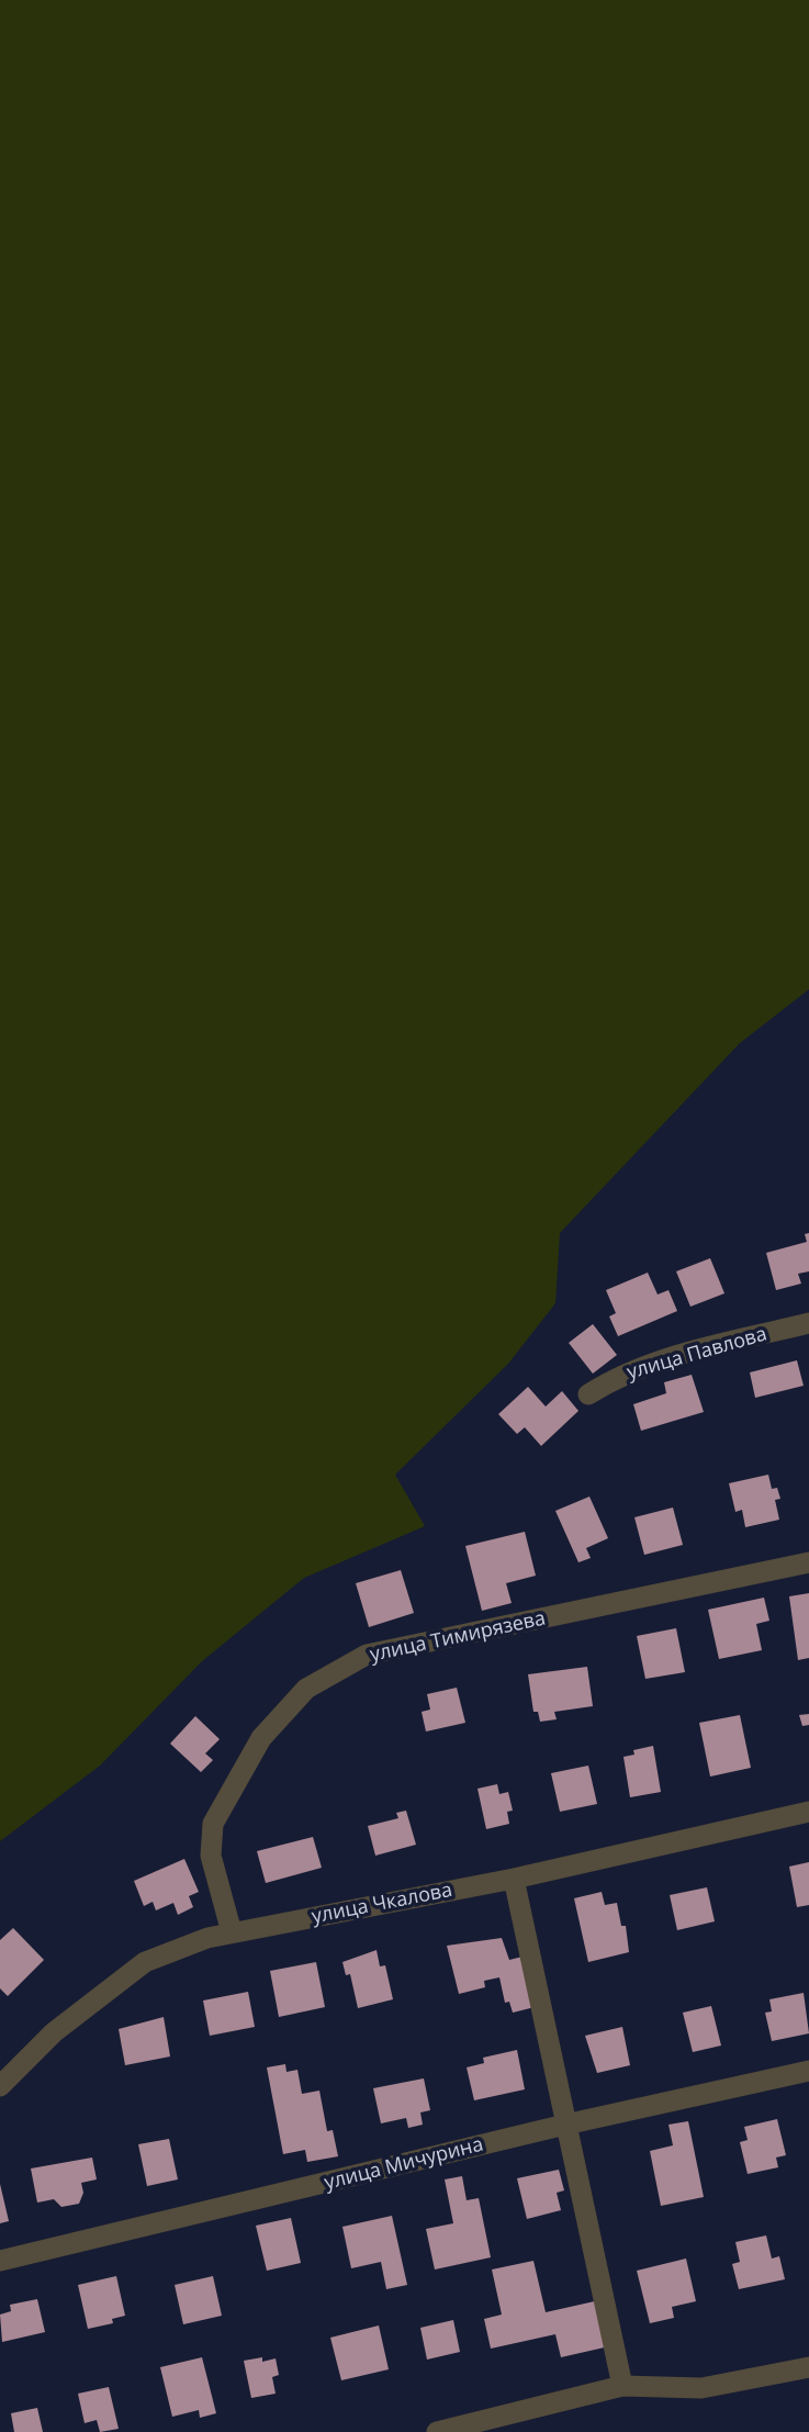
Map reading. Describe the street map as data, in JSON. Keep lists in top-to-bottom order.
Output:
{
  "streets": {
    "street": [
      "улица Павлова",
      "улица Тимирязева",
      "улица Чкалова",
      "улица Мичурина"
    ]
  },
  "crossings": [
    ["улица Тимирязева", "улица Чкалова"]
  ]
}
